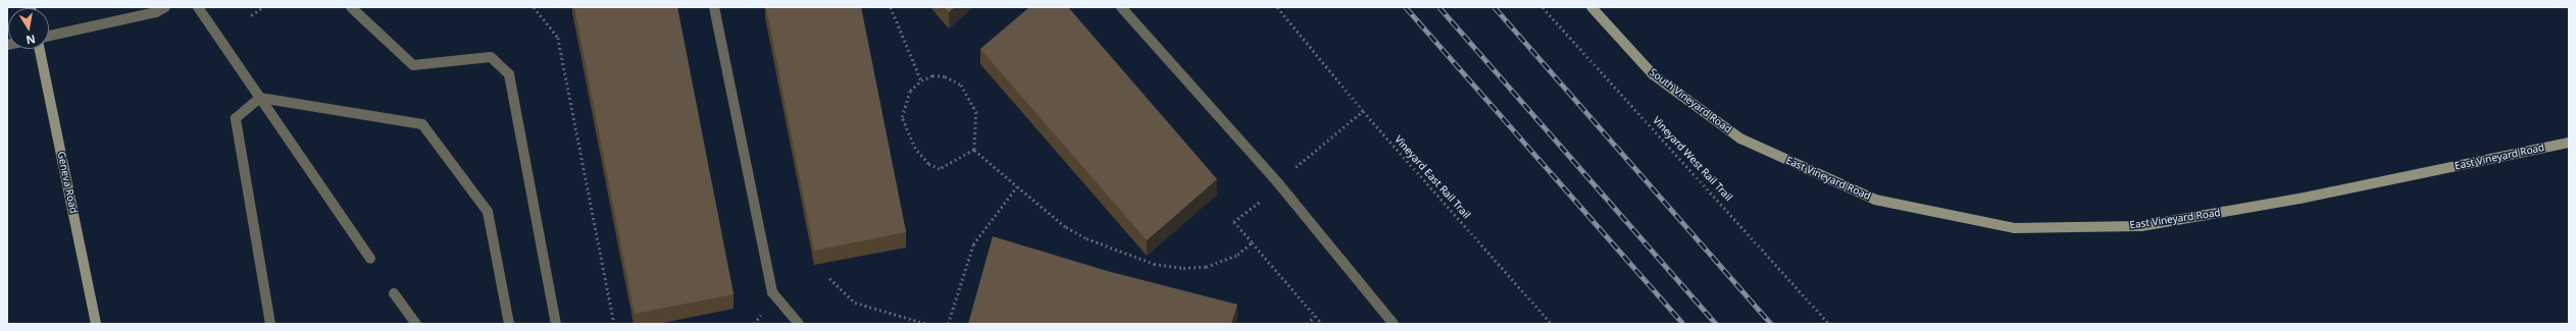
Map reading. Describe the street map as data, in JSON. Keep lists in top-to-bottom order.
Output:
{
  "streets": {
    "street": ["South Vineyard Road", "East Vineyard Road", "Geneva Road"],
    "path": ["Vineyard West Rail Trail", "Vineyard East Rail Trail"]
  },
  "crossings": [
    ["South Vineyard Road", "East Vineyard Road"]
  ],
  "north": "bottom"
}
